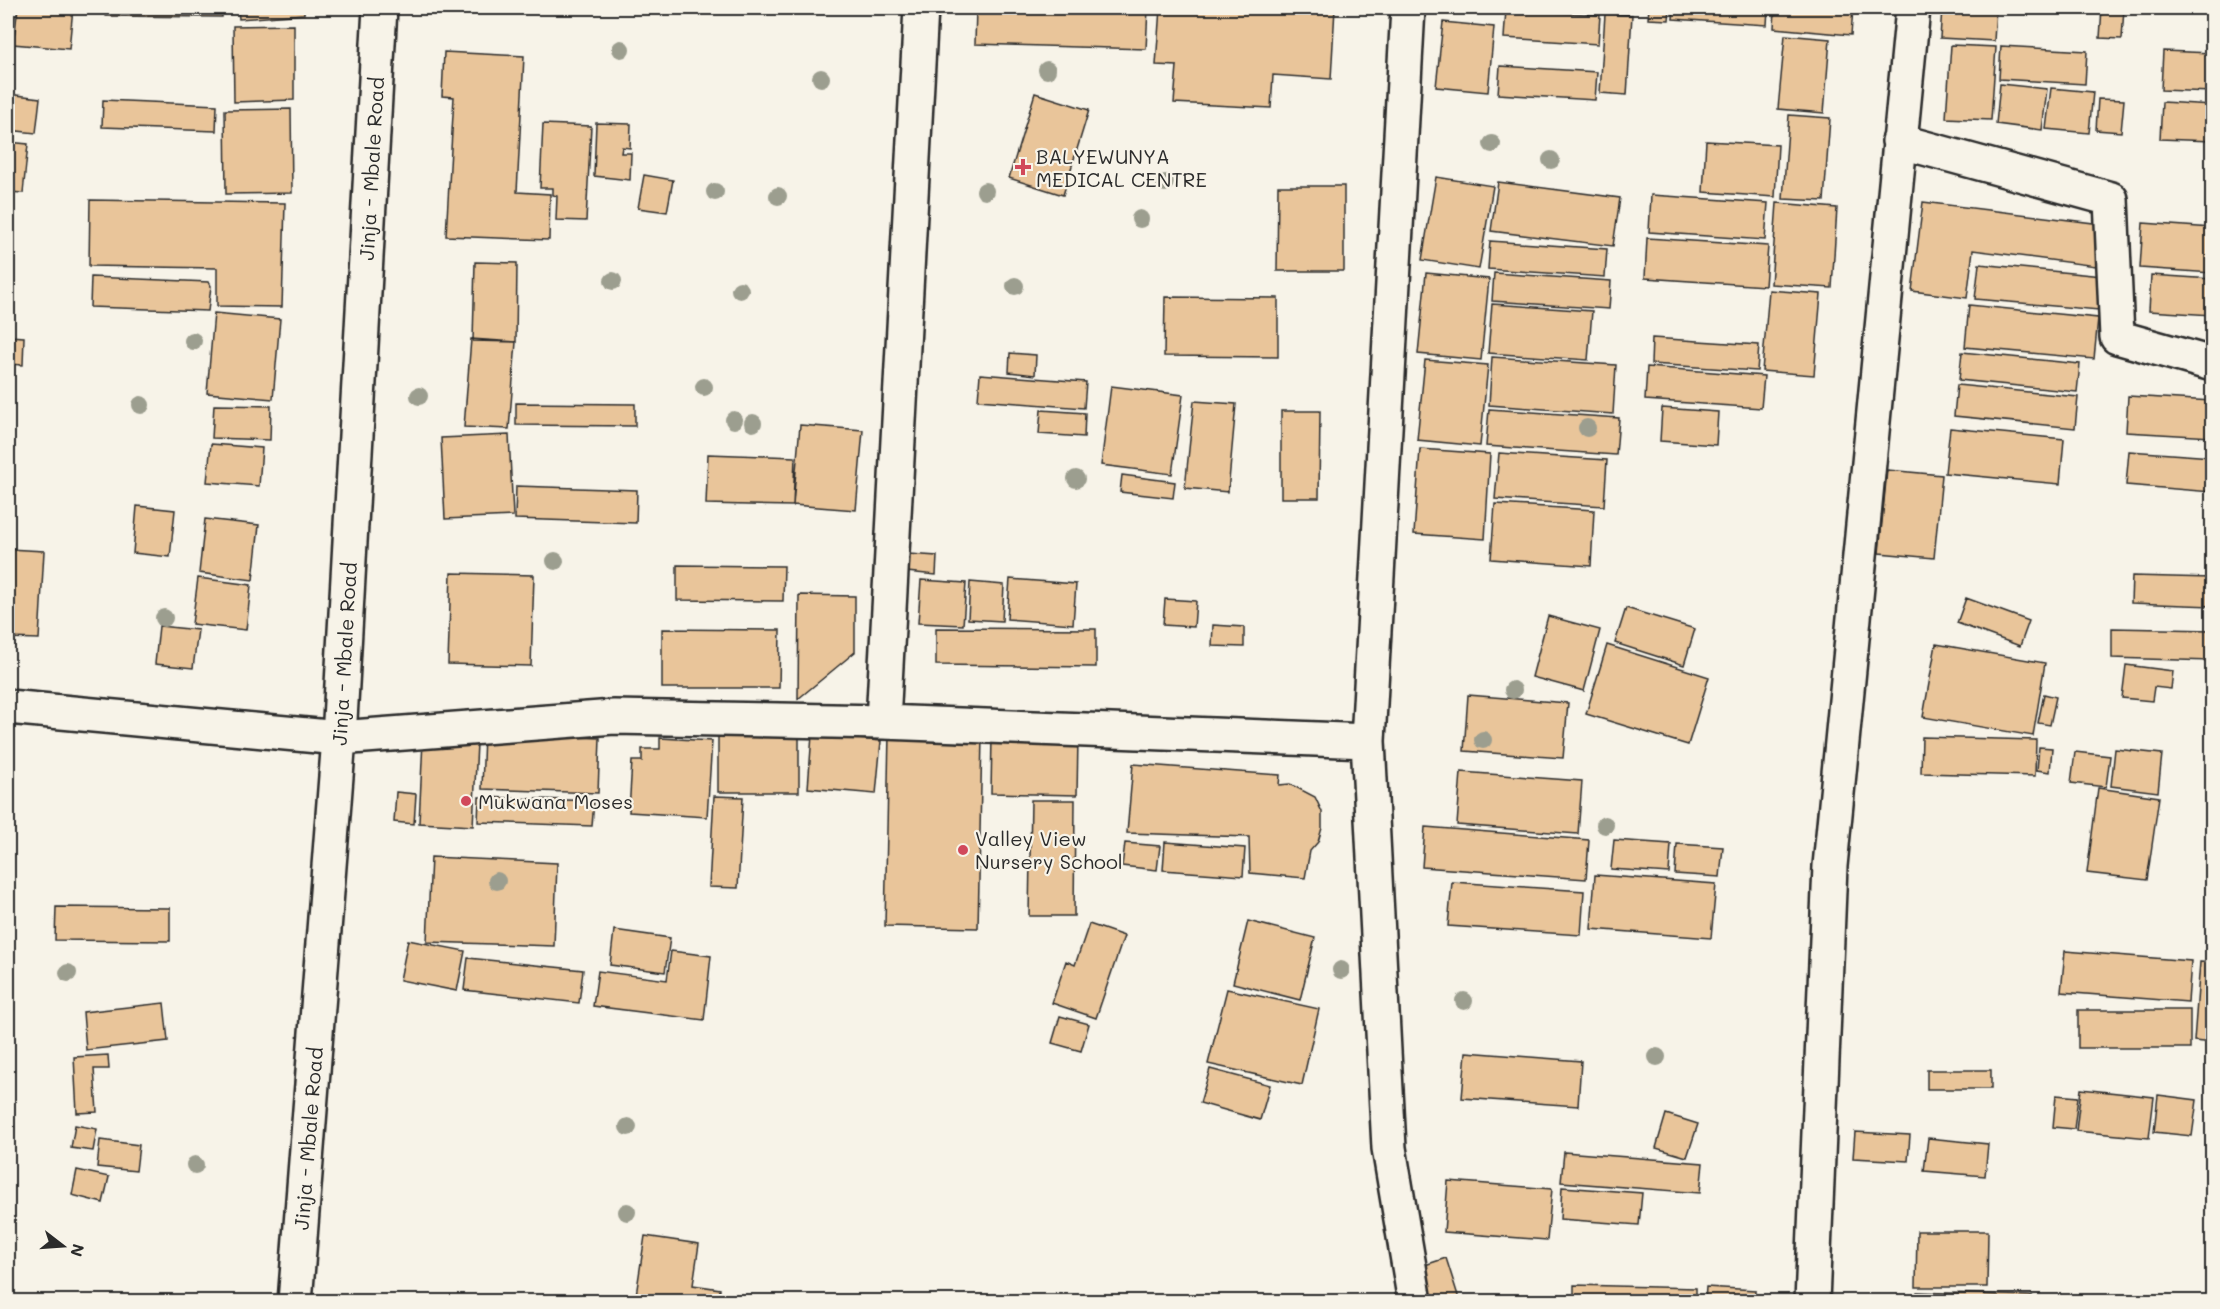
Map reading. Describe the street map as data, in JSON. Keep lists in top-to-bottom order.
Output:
{
  "streets": {
    "street": ["Jinja - Mbale Road"]
  },
  "places": {
    "health": ["BALYEWUNYA MEDICAL CENTRE"],
    "other": ["Mukwana Moses", "Valley View Nursery School"]
  },
  "north": "right"
}
